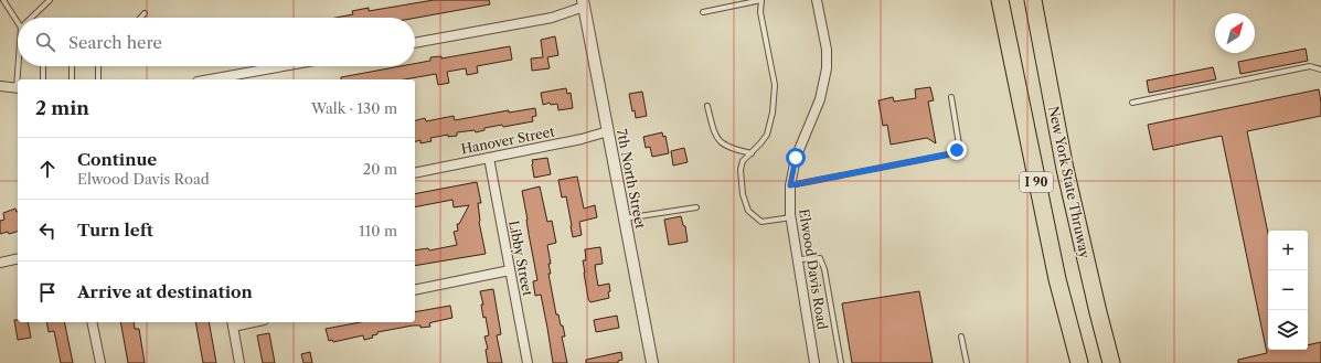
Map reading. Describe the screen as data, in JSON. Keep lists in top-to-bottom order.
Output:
{
  "streets": {
    "highway": ["I 90", "New York State Thruway"],
    "street": [
      "Hanover Street",
      "7th North Street",
      "Libby Street",
      "Elwood Davis Road"
    ]
  },
  "crossings": [
    ["Hanover Street", "7th North Street"],
    ["Hanover Street", "Libby Street"]
  ],
  "north": "top right",
  "page": {
    "search": "Search here",
    "heading": ["2 min", "Walk · 130 m"],
    "list": [
      ["Continue", "Elwood Davis Road", "20 m"],
      ["Turn left", "110 m"],
      "Arrive at destination"
    ],
    "map_buttons": ["+", "−"]
  }
}
